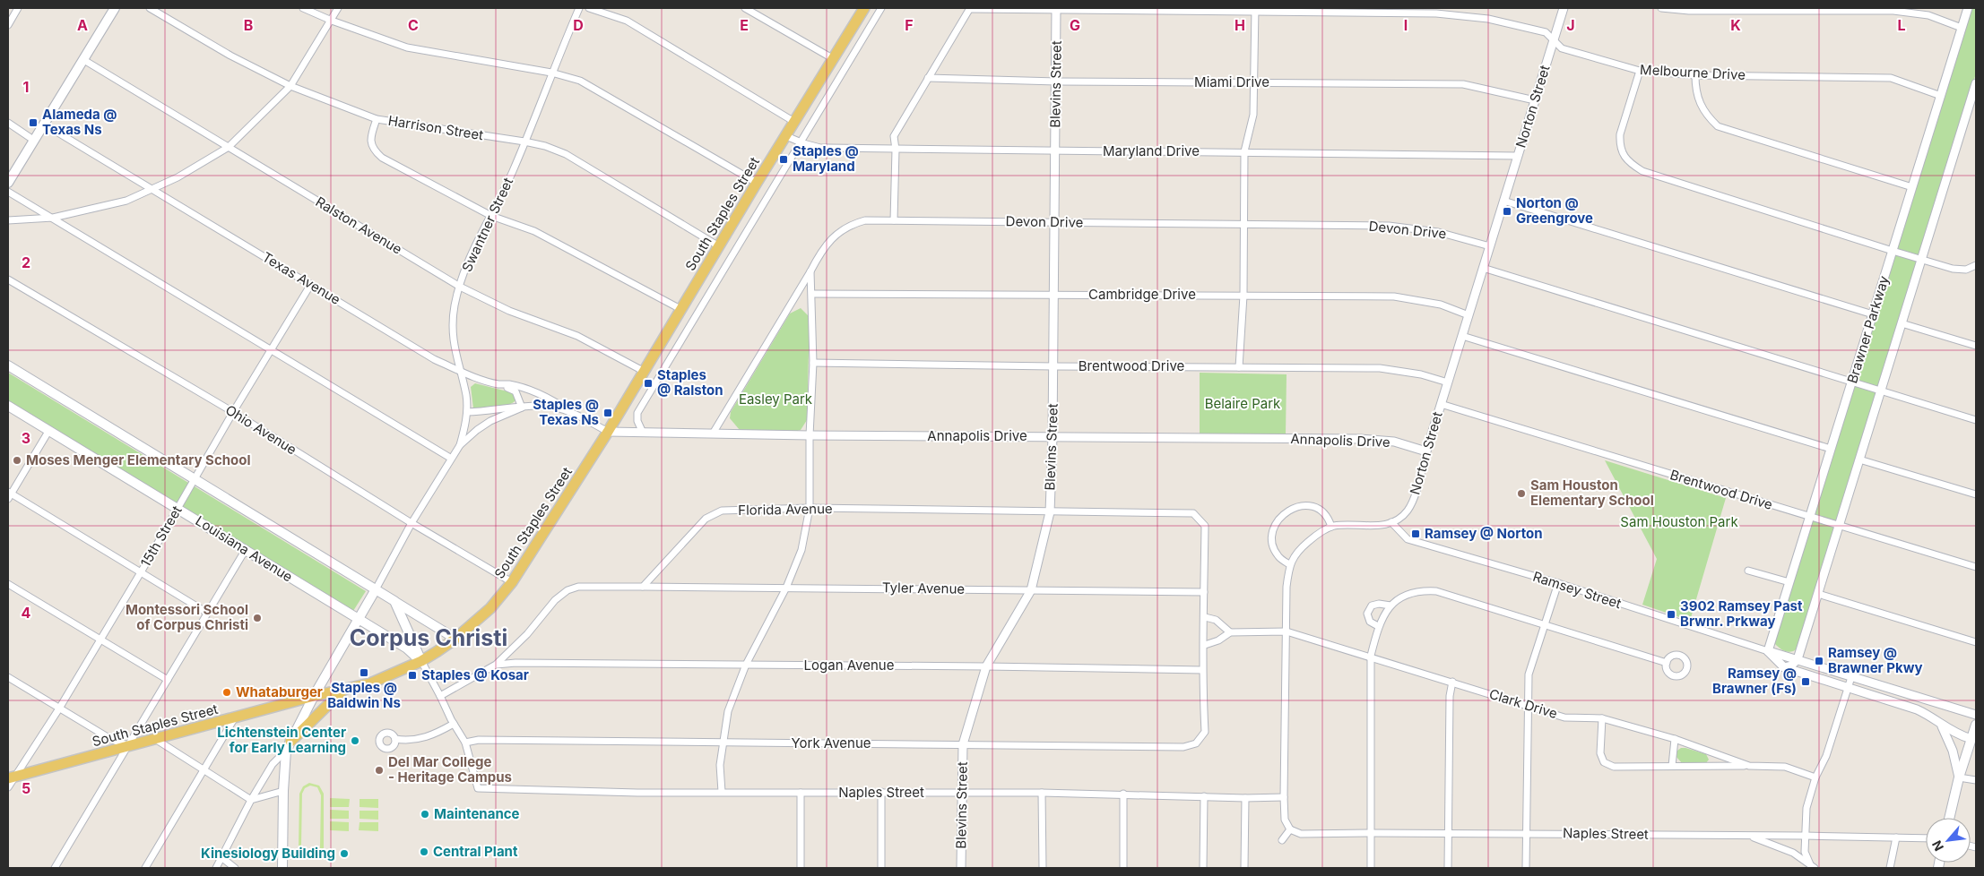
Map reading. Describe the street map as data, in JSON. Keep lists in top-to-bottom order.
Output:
{
  "streets": {
    "main road": ["South Staples Street", "Louisiana Avenue"],
    "street": [
      "Melbourne Drive",
      "Miami Drive",
      "Blevins Street",
      "Norton Street",
      "Harrison Street",
      "Maryland Drive",
      "Devon Drive",
      "Swantner Street",
      "Ralston Avenue",
      "Texas Avenue",
      "Cambridge Drive",
      "Brawner Parkway",
      "Brentwood Drive",
      "Ohio Avenue",
      "Annapolis Drive",
      "Florida Avenue",
      "15th Street",
      "Tyler Avenue",
      "Ramsey Street",
      "Logan Avenue",
      "Clark Drive",
      "York Avenue",
      "Naples Street"
    ]
  },
  "crossings": [
    ["Melbourne Drive", "Blevins Street"],
    ["Melbourne Drive", "Norton Street"],
    ["Melbourne Drive", "Brawner Parkway"],
    ["Miami Drive", "Blevins Street"],
    ["Miami Drive", "Norton Street"],
    ["Blevins Street", "Maryland Drive"],
    ["Blevins Street", "Devon Drive"],
    ["Blevins Street", "Cambridge Drive"],
    ["Blevins Street", "Brentwood Drive"],
    ["Blevins Street", "Annapolis Drive"],
    ["Blevins Street", "Florida Avenue"],
    ["Blevins Street", "Tyler Avenue"],
    ["Blevins Street", "Logan Avenue"],
    ["Blevins Street", "York Avenue"],
    ["Blevins Street", "Naples Street"],
    ["Norton Street", "Maryland Drive"],
    ["Norton Street", "Devon Drive"],
    ["Norton Street", "Cambridge Drive"],
    ["Norton Street", "Brentwood Drive"],
    ["Norton Street", "Annapolis Drive"],
    ["Norton Street", "Ramsey Street"],
    ["Harrison Street", "South Staples Street"],
    ["Harrison Street", "Swantner Street"],
    ["Maryland Drive", "South Staples Street"],
    ["South Staples Street", "Ralston Avenue"],
    ["South Staples Street", "Texas Avenue"],
    ["South Staples Street", "Ohio Avenue"],
    ["South Staples Street", "Annapolis Drive"],
    ["South Staples Street", "15th Street"],
    ["South Staples Street", "Louisiana Avenue"],
    ["Devon Drive", "Annapolis Drive"],
    ["Swantner Street", "Ralston Avenue"],
    ["Swantner Street", "Texas Avenue"],
    ["Swantner Street", "Ohio Avenue"],
    ["Texas Avenue", "Annapolis Drive"],
    ["Texas Avenue", "15th Street"],
    ["Brawner Parkway", "Brentwood Drive"],
    ["Brawner Parkway", "Ramsey Street"],
    ["Ohio Avenue", "15th Street"],
    ["Florida Avenue", "Tyler Avenue"],
    ["15th Street", "Louisiana Avenue"],
    ["Logan Avenue", "York Avenue"],
    ["York Avenue", "Naples Street"]
  ],
  "districts": ["Corpus Christi"],
  "parks": ["Easley Park", "Belaire Park", "Sam Houston Park"],
  "places": {
    "transit": [
      "Alameda @ Texas Ns",
      "Staples @ Maryland",
      "Norton @ Greengrove",
      "Staples @ Ralston",
      "Staples @ Texas Ns",
      "Ramsey @ Norton",
      "3902 Ramsey Past Brwnr. Prkway",
      "Ramsey @ Brawner Pkwy",
      "Staples @ Baldwin Ns",
      "Staples @ Kosar",
      "Ramsey @ Brawner (Fs)"
    ],
    "other": [
      "Moses Menger Elementary School",
      "Sam Houston Elementary School",
      "Montessori School of Corpus Christi",
      "Whataburger",
      "Lichtenstein Center for Early Learning",
      "Del Mar College - Heritage Campus",
      "Maintenance",
      "Central Plant",
      "Kinesiology Building"
    ]
  },
  "north": "bottom left",
  "grid": {
    "columns": [
      "A",
      "B",
      "C",
      "D",
      "E",
      "F",
      "G",
      "H",
      "I",
      "J",
      "K",
      "L"
    ],
    "rows": [
      "1",
      "2",
      "3",
      "4",
      "5"
    ]
  }
}
